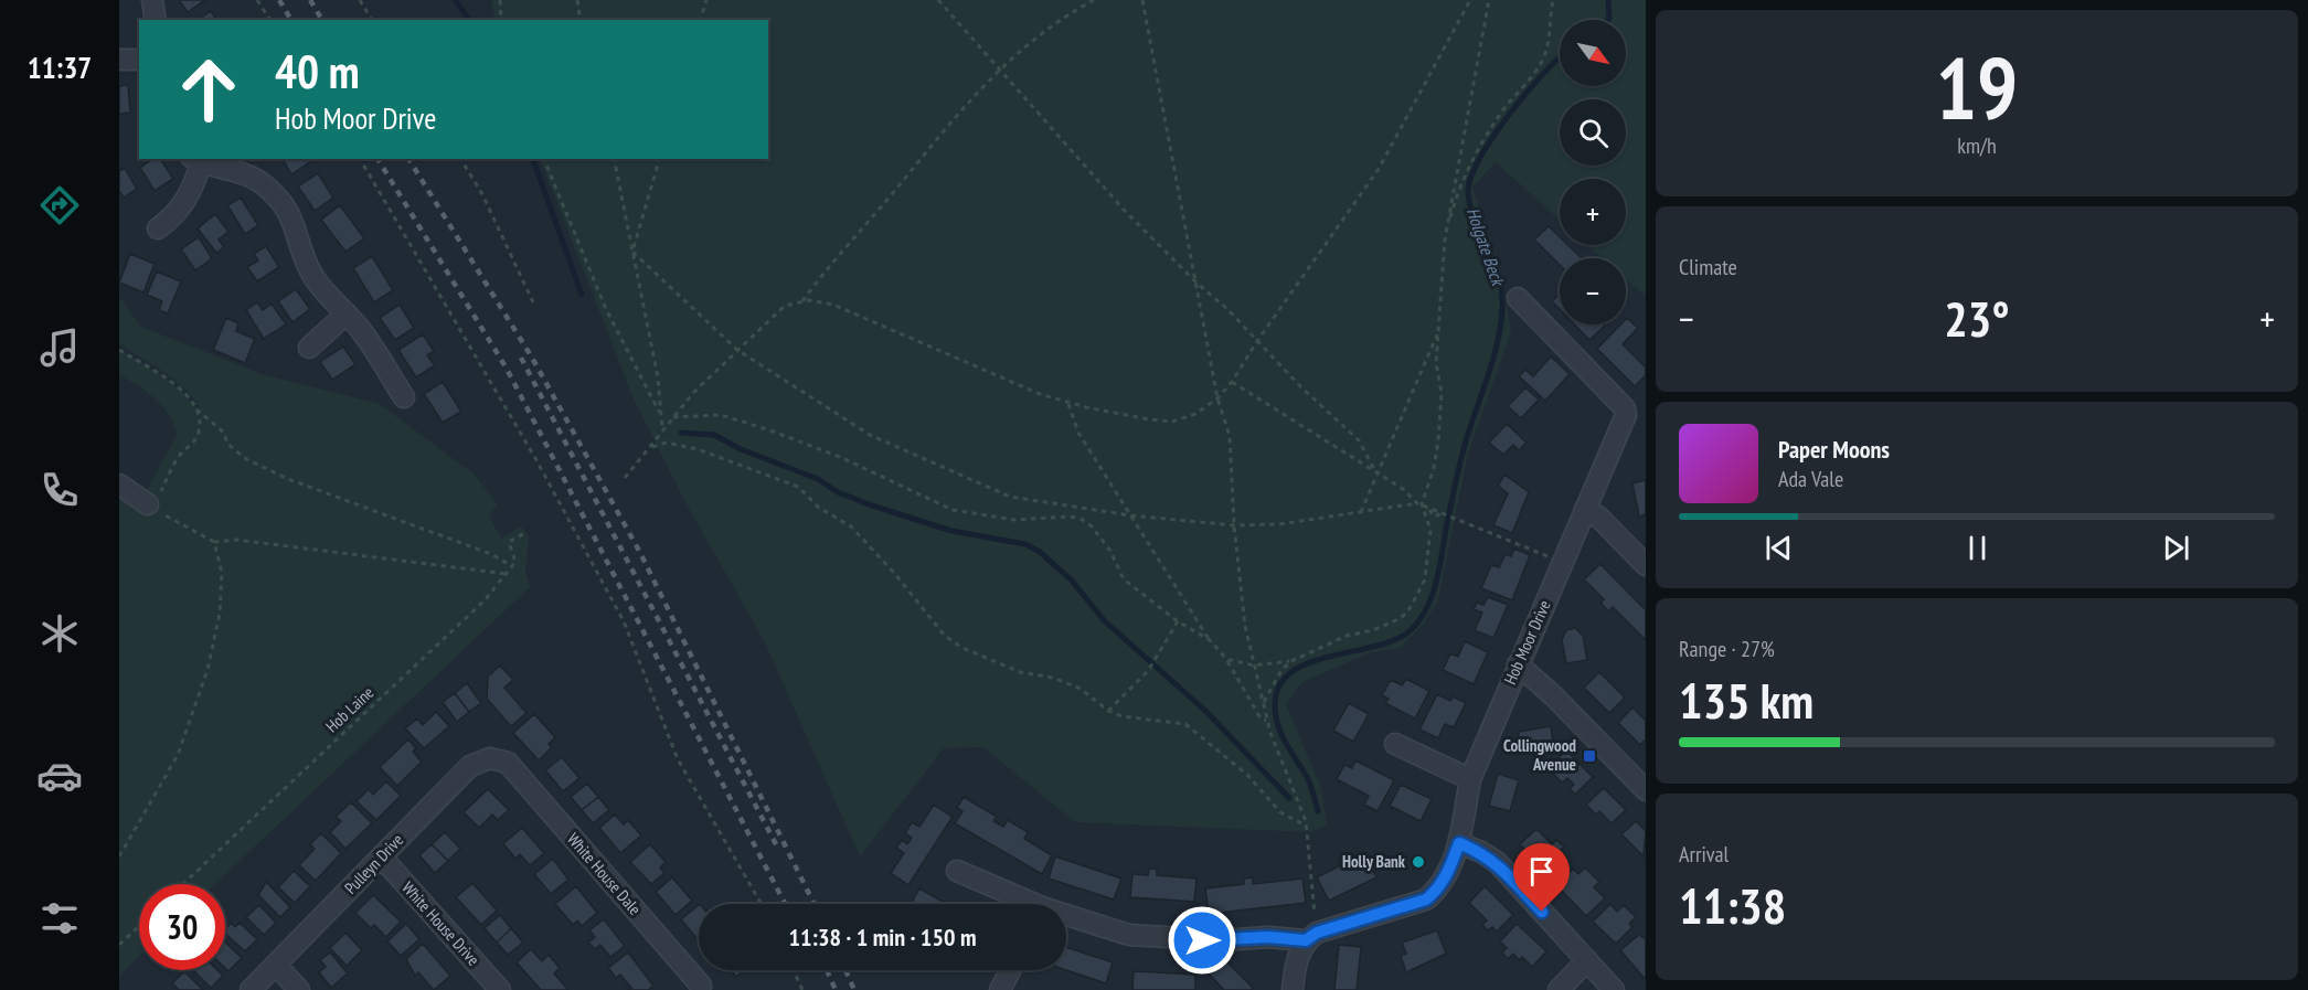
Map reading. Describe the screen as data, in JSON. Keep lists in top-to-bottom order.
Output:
{
  "streets": {
    "street": [
      "Hob Moor Drive",
      "Pulleyn Drive",
      "White House Dale",
      "White House Drive"
    ],
    "path": ["Hob Laine"]
  },
  "crossings": [
    ["Pulleyn Drive", "White House Dale"],
    ["Pulleyn Drive", "White House Drive"]
  ],
  "water": ["Holgate Beck"],
  "places": {
    "transit": ["Collingwood Avenue"],
    "other": ["Holly Bank"]
  },
  "north": "bottom right",
  "page": {
    "tabs": "11:37",
    "tile": [
      ["19", "km/h"],
      "Climate",
      ["Range · 27%", "135 km"],
      ["Arrival", "11:38"]
    ],
    "map_buttons": ["+", "−"],
    "turn": ["40 m", "Hob Moor Drive"],
    "heat": ["−", "23°", "+"],
    "song": ["Paper Moons", "Ada Vale"],
    "limit": "30",
    "trip": "11:38 · 1 min · 150 m"
  }
}
